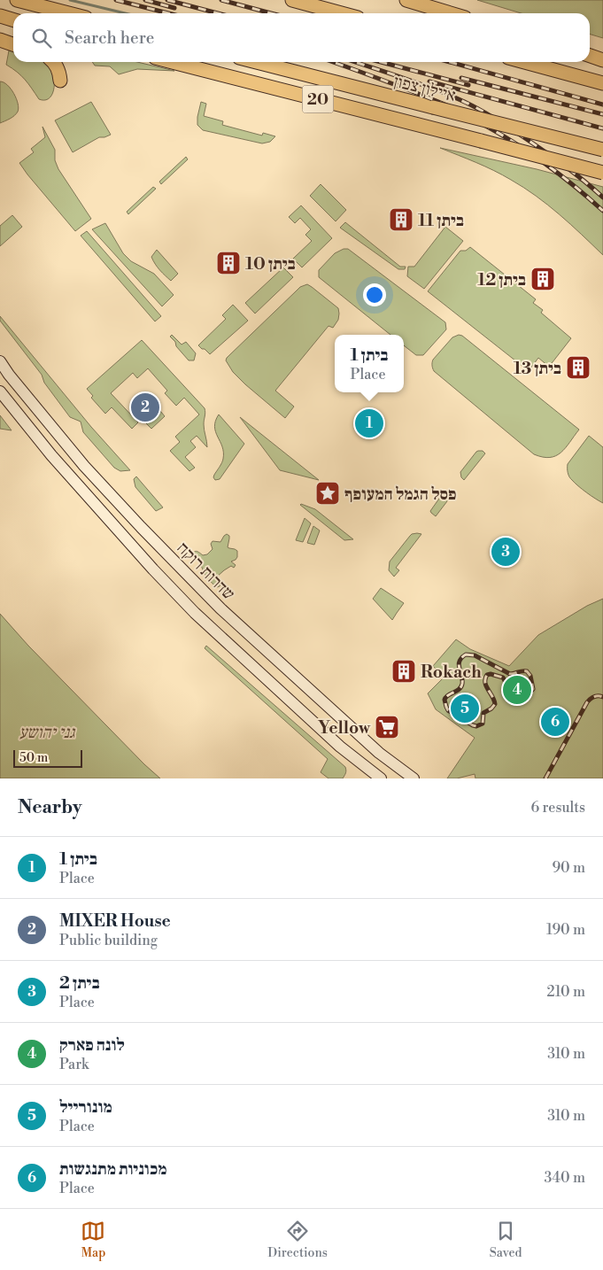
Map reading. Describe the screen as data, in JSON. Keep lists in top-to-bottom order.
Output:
{
  "streets": {
    "highway": ["איילון צפון", "20"],
    "main road": ["שדרות רוקח"]
  },
  "parks": ["גני יהושע"],
  "places": {
    "building": [
      "ביתן 11",
      "ביתן 10",
      "ביתן 12",
      "ביתן 13",
      "Rokach"
    ],
    "place": ["פסל הגמל המעופף"],
    "supermarket": ["Yellow"]
  },
  "scale_bar": "50 m",
  "page": {
    "search": "Search here",
    "popup": ["ביתן 1", "Place"],
    "pins": [
      "2",
      "1",
      "3",
      "4",
      "5",
      "6"
    ],
    "scale": "50 m",
    "heading": ["Nearby", "6 results"],
    "list": [
      {
        "mark": "1",
        "name": "ביתן 1",
        "note": "Place",
        "value": "90 m"
      },
      {
        "mark": "2",
        "name": "MIXER House",
        "note": "Public building",
        "value": "190 m"
      },
      {
        "mark": "3",
        "name": "ביתן 2",
        "note": "Place",
        "value": "210 m"
      },
      {
        "mark": "4",
        "name": "לונה פארק",
        "note": "Park",
        "value": "310 m"
      },
      {
        "mark": "5",
        "name": "מונורייל",
        "note": "Place",
        "value": "310 m"
      },
      {
        "mark": "6",
        "name": "מכוניות מתנגשות",
        "note": "Place",
        "value": "340 m"
      }
    ],
    "nav": ["Map", "Directions", "Saved"]
  }
}
